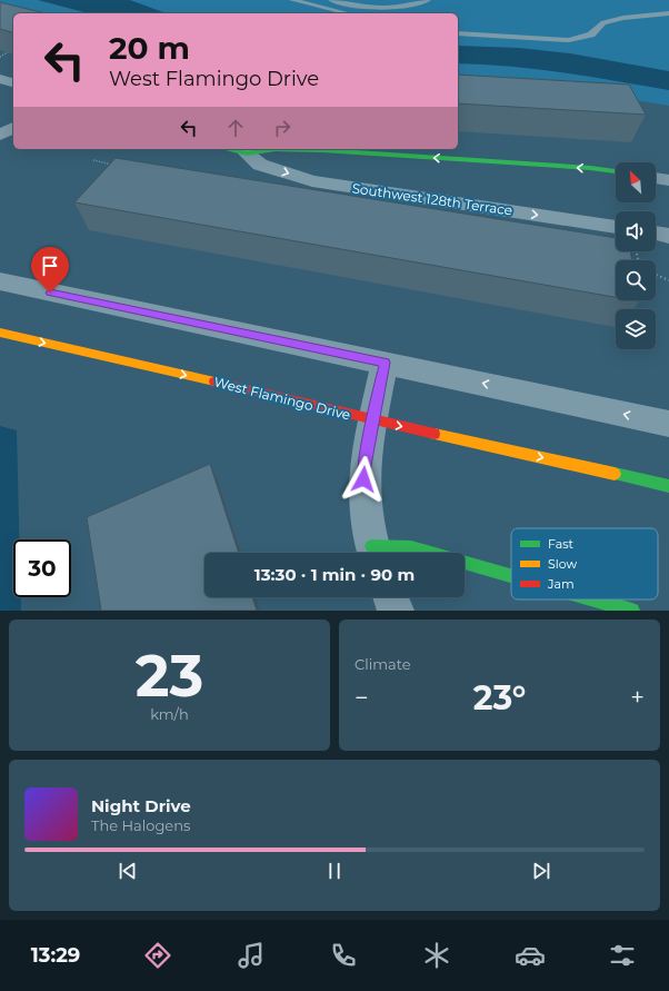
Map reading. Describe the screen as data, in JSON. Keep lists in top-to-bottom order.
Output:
{
  "streets": {
    "street": ["Southwest 128th Terrace", "West Flamingo Drive"]
  },
  "legend": ["Fast", "Slow", "Jam"],
  "north": "top left",
  "page": {
    "turn": ["20 m", "West Flamingo Drive"],
    "limit": "30",
    "trip": "13:30 · 1 min · 90 m",
    "tile": [
      ["23", "km/h"],
      "Climate"
    ],
    "heat": ["−", "23°", "+"],
    "song": ["Night Drive", "The Halogens"],
    "tabs": "13:29"
  }
}
